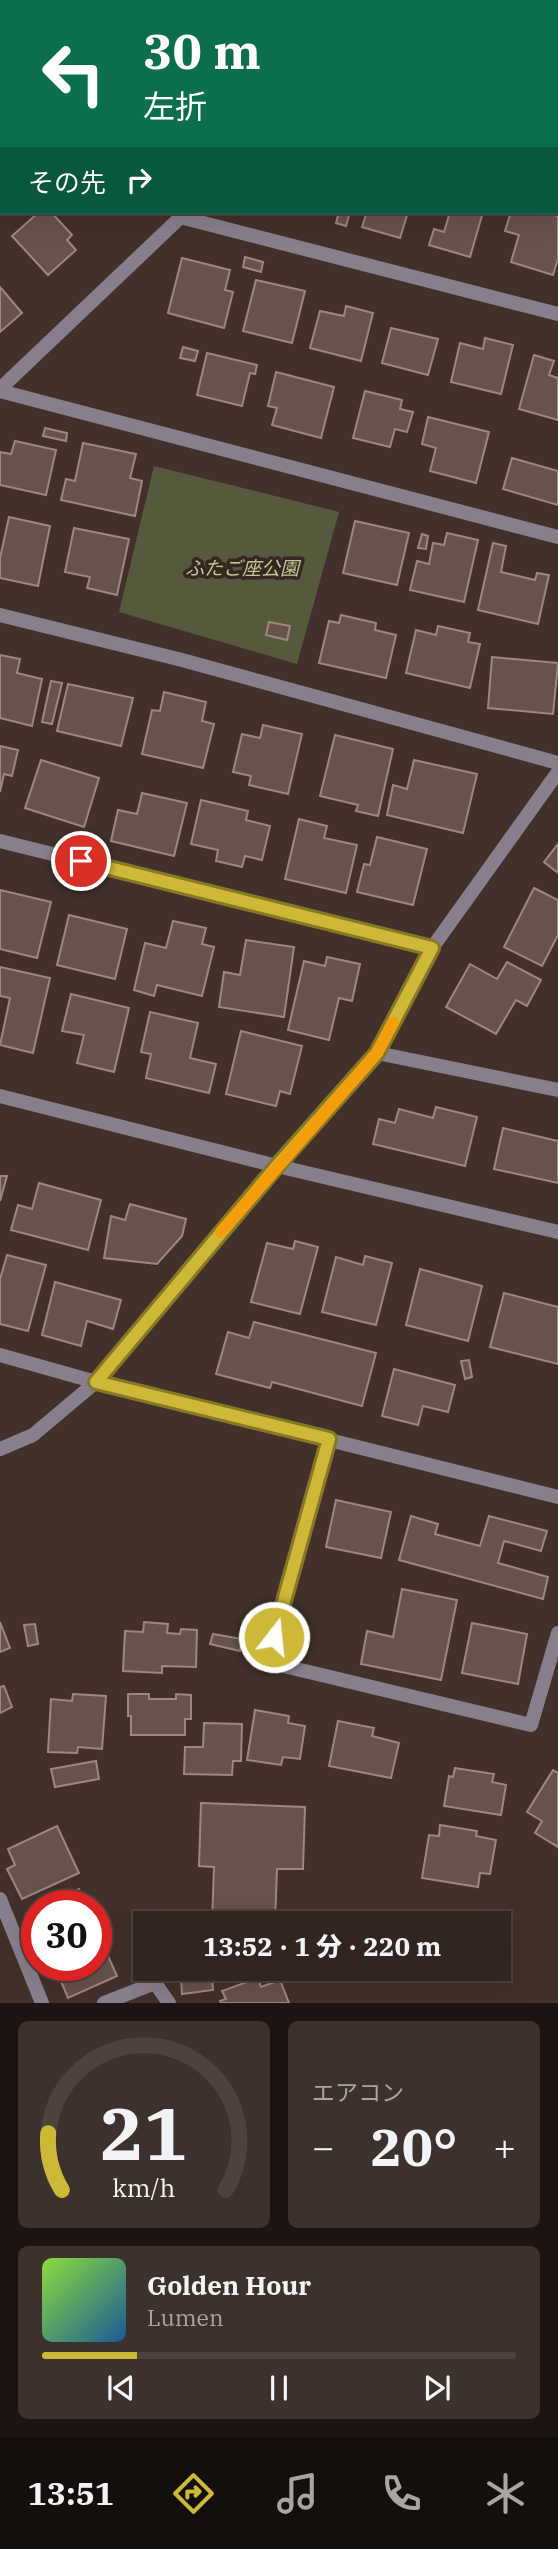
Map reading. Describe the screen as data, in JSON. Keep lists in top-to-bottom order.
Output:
{
  "parks": ["ふたご座公園"],
  "page": {
    "turn": ["30 m", "左折"],
    "then": "その先",
    "limit": "30",
    "trip": "13:52 · 1 分 · 220 m",
    "tile": "エアコン",
    "heat": ["−", "20°", "+"],
    "song": ["Golden Hour", "Lumen"],
    "tabs": "13:51",
    "gauge": ["21", "km/h"]
  }
}
